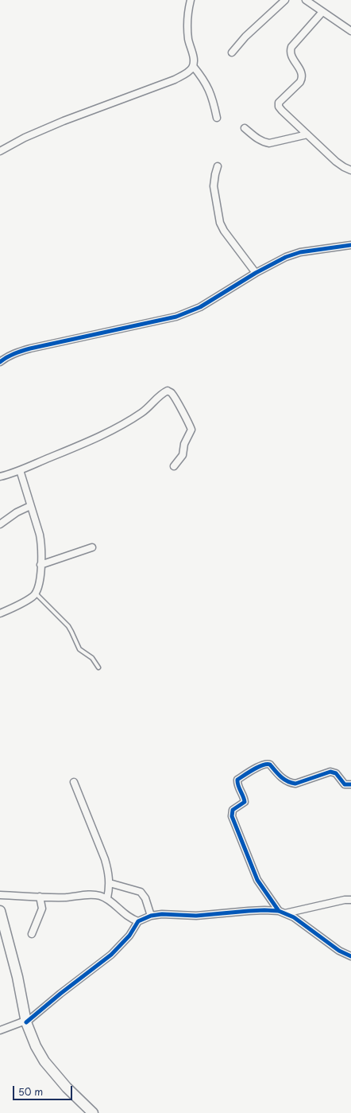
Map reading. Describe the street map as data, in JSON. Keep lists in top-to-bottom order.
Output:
{
  "scale_bar": "50 m"
}
